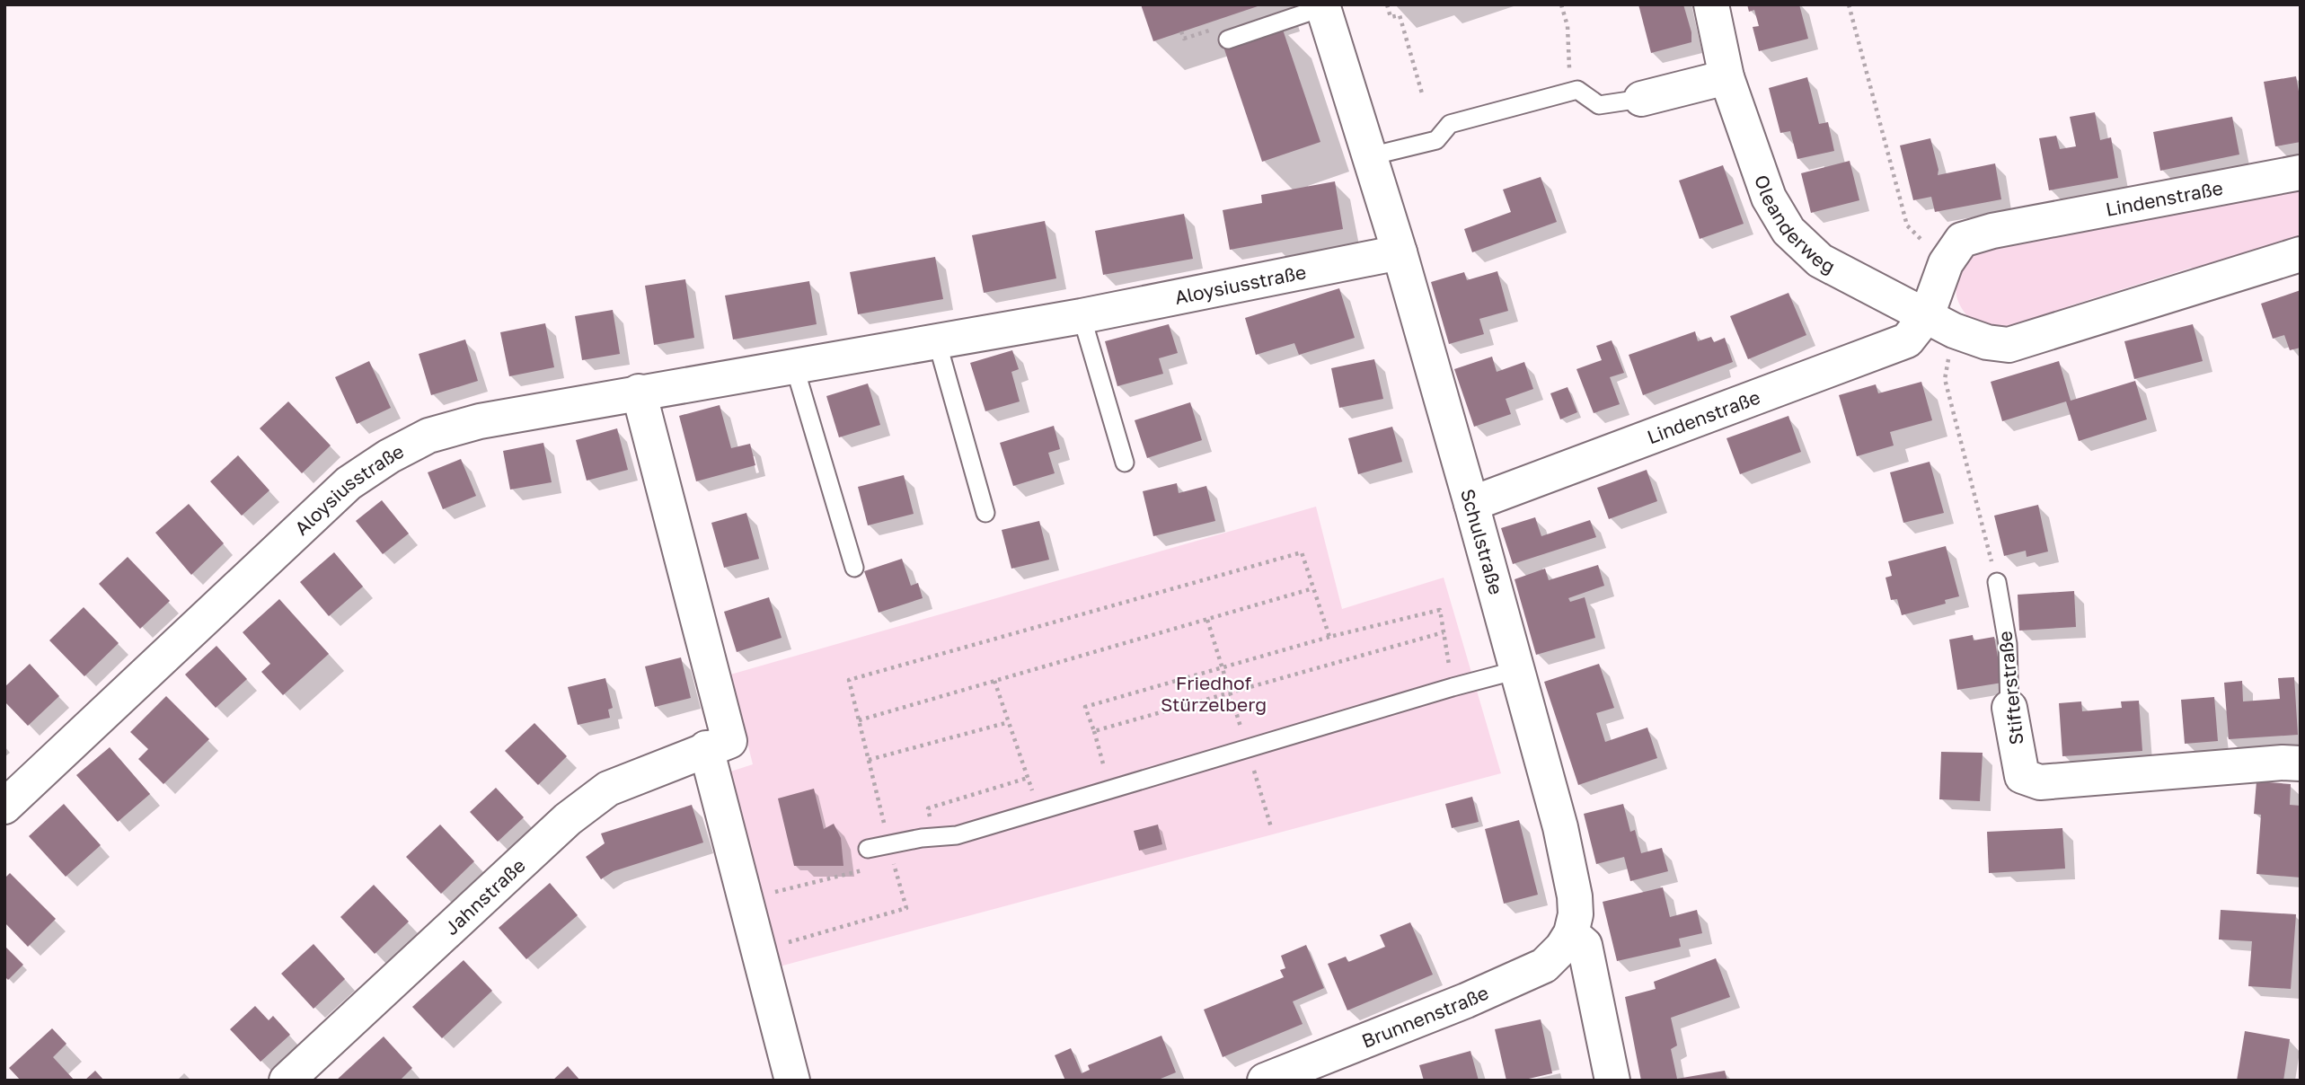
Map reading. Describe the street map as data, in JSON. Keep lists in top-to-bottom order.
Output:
{
  "streets": {
    "street": [
      "Lindenstraße",
      "Oleanderweg",
      "Aloysiusstraße",
      "Schulstraße",
      "Stifterstraße",
      "Jahnstraße",
      "Brunnenstraße"
    ]
  },
  "crossings": [
    ["Lindenstraße", "Oleanderweg"],
    ["Lindenstraße", "Schulstraße"],
    ["Aloysiusstraße", "Schulstraße"],
    ["Aloysiusstraße", "Jahnstraße"],
    ["Schulstraße", "Brunnenstraße"]
  ],
  "parks": ["Friedhof Stürzelberg"]
}
